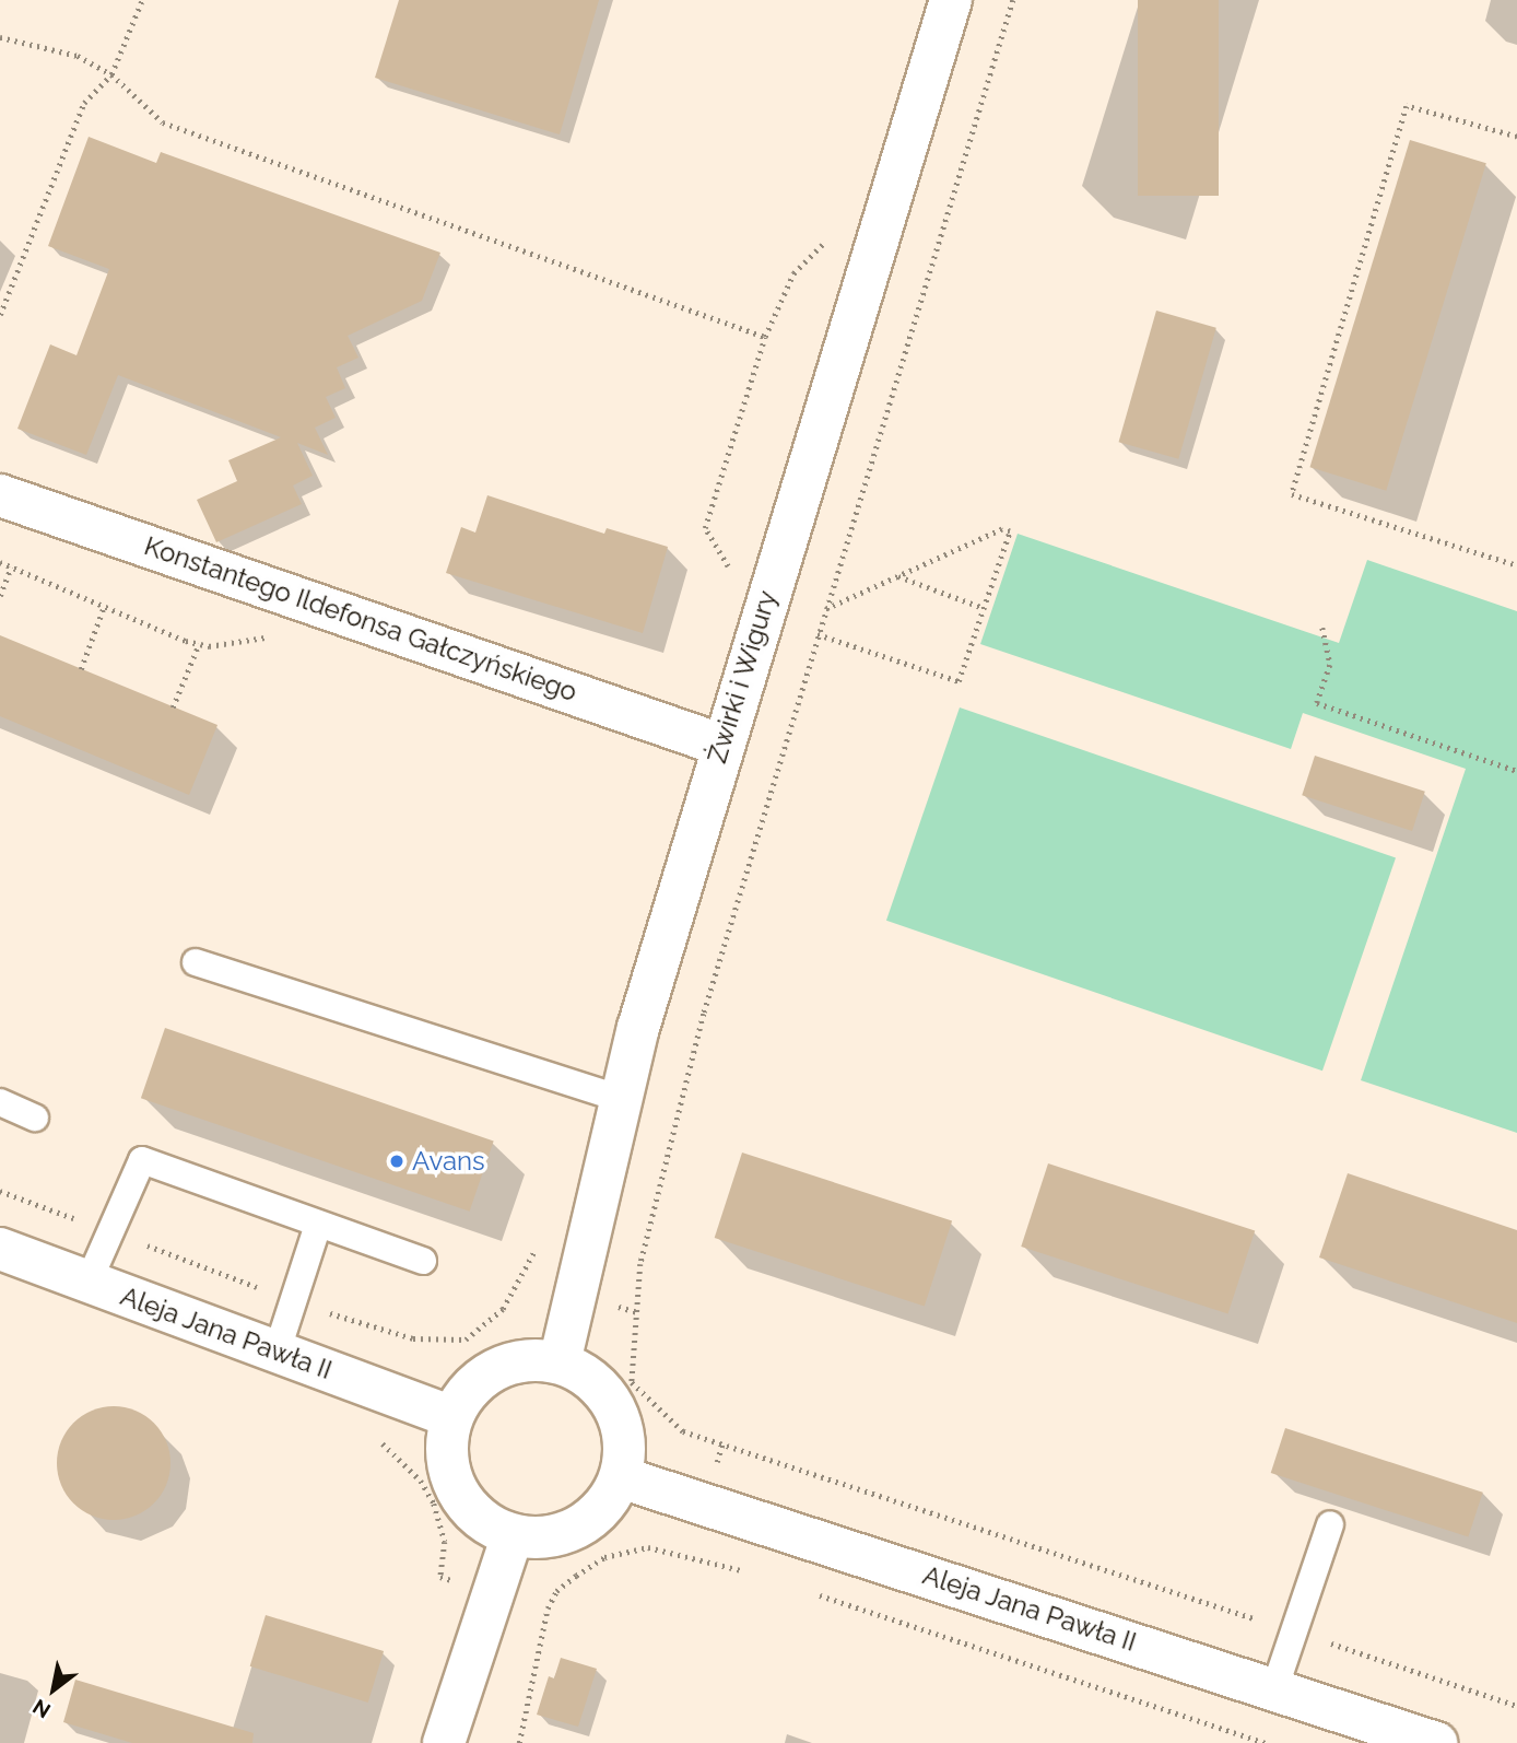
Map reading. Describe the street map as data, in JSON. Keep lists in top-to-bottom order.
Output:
{
  "streets": {
    "street": ["Konstantego Ildefonsa Gałczyńskiego", "Żwirki i Wigury", "Aleja Jana Pawła II"]
  },
  "crossings": [
    ["Konstantego Ildefonsa Gałczyńskiego", "Żwirki i Wigury"],
    ["Żwirki i Wigury", "Aleja Jana Pawła II"]
  ],
  "places": ["Avans"],
  "north": "bottom left"
}
